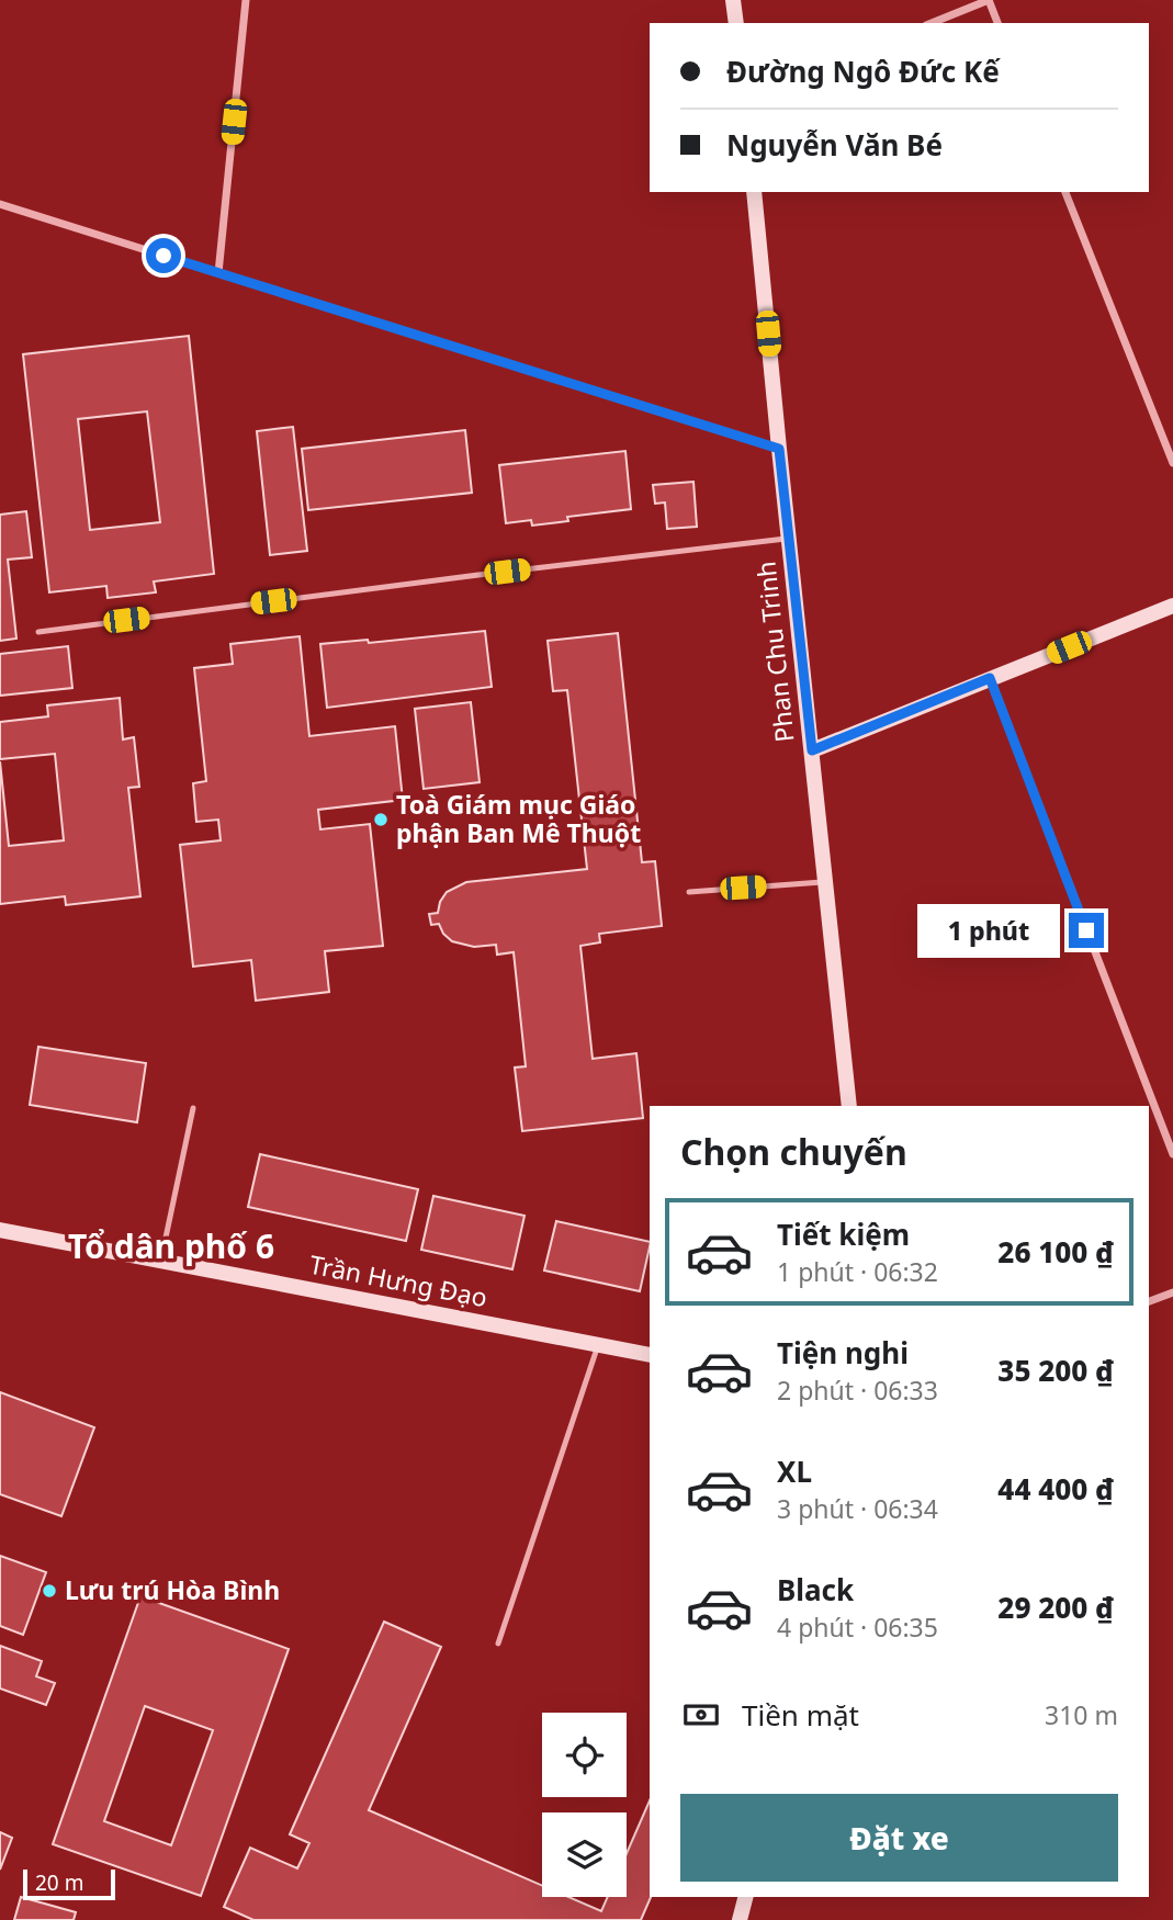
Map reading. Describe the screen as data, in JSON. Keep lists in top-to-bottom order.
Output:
{
  "streets": {
    "street": ["Phan Chu Trinh", "Trần Hưng Đạo"]
  },
  "districts": ["Tổ dân phố 6"],
  "places": ["Toà Giám mục Giáo phận Ban Mê Thuột", "Lưu trú Hòa Bình"],
  "scale_bar": "20 m",
  "page": {
    "banner": ["Đường Ngô Đức Kế", "Nguyễn Văn Bé"],
    "bubble": "1 phút",
    "heading": "Chọn chuyến",
    "list": [
      {
        "name": "Tiết kiệm",
        "note": "1 phút · 06:32",
        "value": "26 100 ₫"
      },
      {
        "name": "Tiện nghi",
        "note": "2 phút · 06:33",
        "value": "35 200 ₫"
      },
      {
        "name": "XL",
        "note": "3 phút · 06:34",
        "value": "44 400 ₫"
      },
      {
        "name": "Black",
        "note": "4 phút · 06:35",
        "value": "29 200 ₫"
      }
    ],
    "pay": ["Tiền mặt", "310 m"],
    "buttons": "Đặt xe",
    "scale": "20 m"
  }
}
